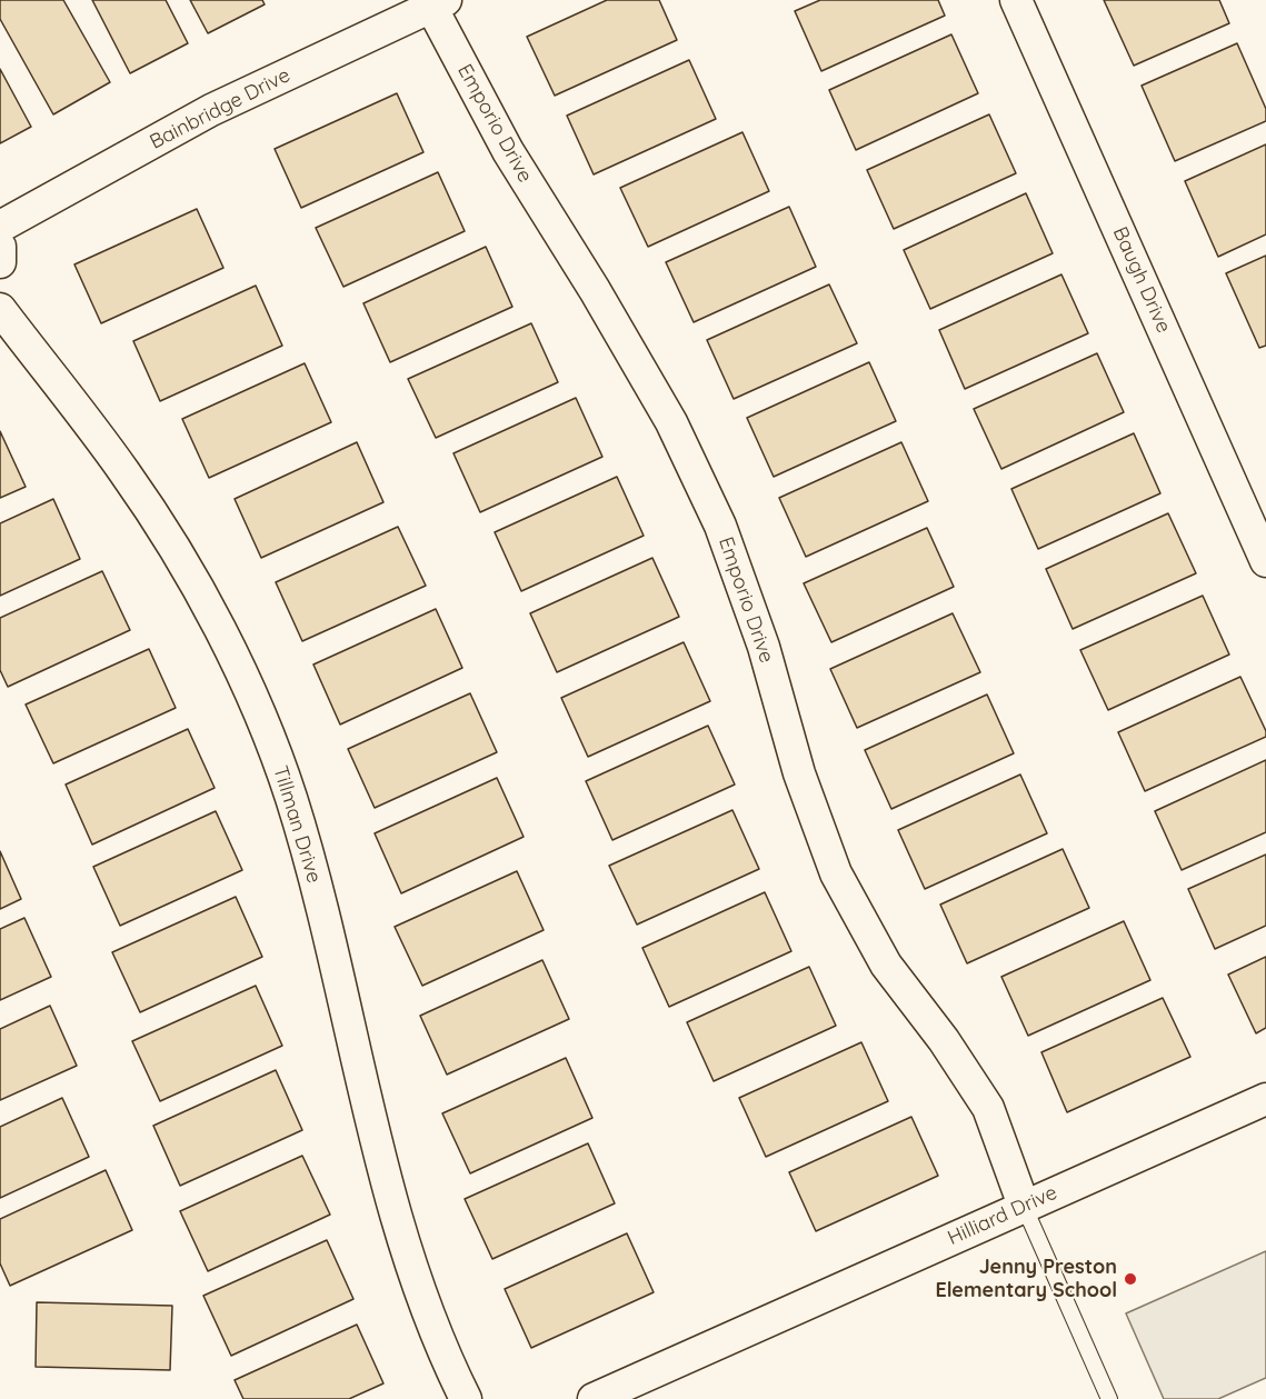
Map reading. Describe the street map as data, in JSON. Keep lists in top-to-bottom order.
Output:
{
  "streets": {
    "street": [
      "Bainbridge Drive",
      "Emporio Drive",
      "Baugh Drive",
      "Tillman Drive",
      "Hilliard Drive"
    ]
  },
  "crossings": [
    ["Bainbridge Drive", "Emporio Drive"],
    ["Emporio Drive", "Hilliard Drive"]
  ],
  "places": ["Jenny Preston Elementary School"]
}
